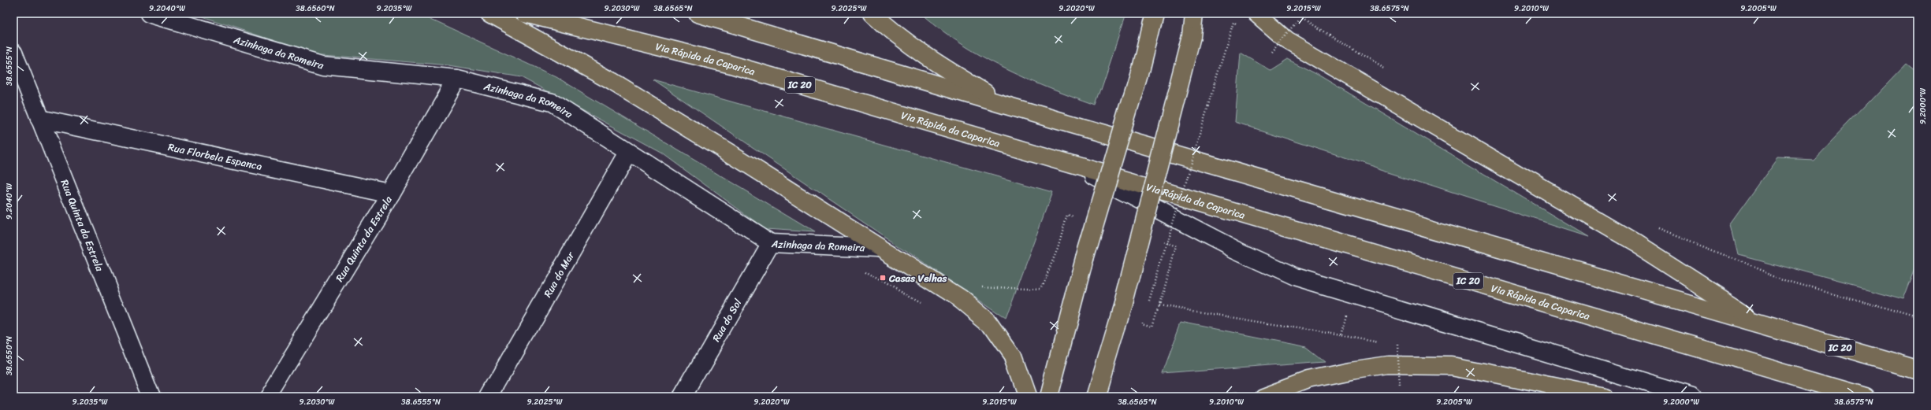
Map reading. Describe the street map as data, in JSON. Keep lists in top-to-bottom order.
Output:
{
  "streets": {
    "main road": ["Via Rápida da Caparica", "IC 20"],
    "street": [
      "Azinhaga da Romeira",
      "Rua Florbela Espanca",
      "Rua Quinta da Estrela",
      "Rua do Mar",
      "Rua do Sol"
    ]
  },
  "crossings": [
    ["Azinhaga da Romeira", "Rua Quinta da Estrela"],
    ["Azinhaga da Romeira", "Rua do Mar"],
    ["Azinhaga da Romeira", "Rua do Sol"],
    ["Rua Florbela Espanca", "Rua Quinta da Estrela"]
  ],
  "places": {
    "transit": ["Casas Velhas"]
  },
  "coordinates": [
    "9.2040°W",
    "38.6560°N",
    "9.2035°W",
    "9.2030°W",
    "38.6565°N",
    "9.2025°W",
    "9.2020°W",
    "9.2015°W",
    "38.6575°N",
    "9.2010°W",
    "9.2005°W",
    "38.6555°N",
    "9.2000°W",
    "38.6550°N"
  ]
}
